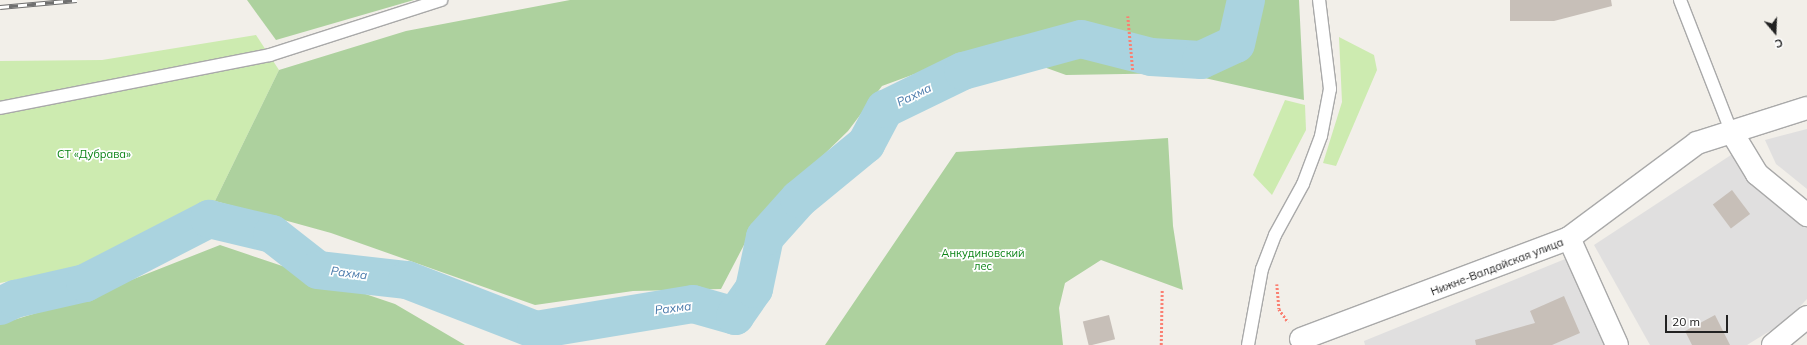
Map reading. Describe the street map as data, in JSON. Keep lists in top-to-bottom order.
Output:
{
  "streets": {
    "street": ["Нижне-Валдайская улица"]
  },
  "water": ["Рахма"],
  "parks": ["СТ «Дубрава»", "Анкудиновский лес"],
  "scale_bar": "20 m",
  "north": "bottom"
}
